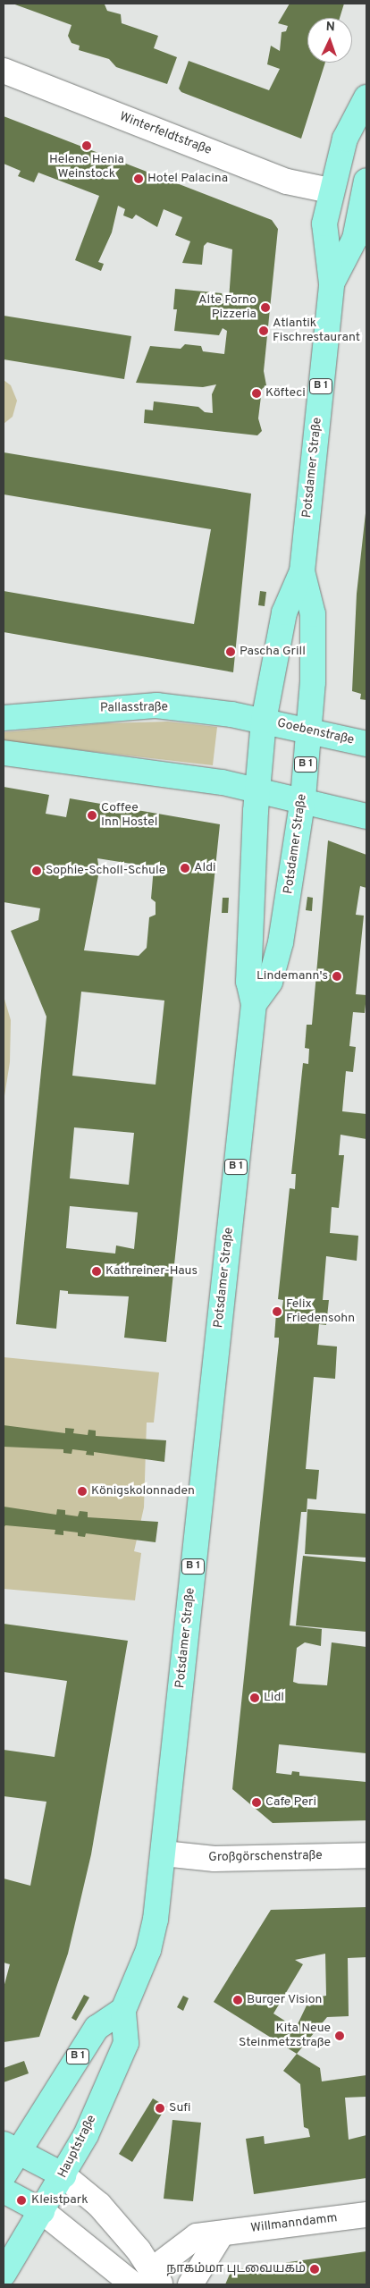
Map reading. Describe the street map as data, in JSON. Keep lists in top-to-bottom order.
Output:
{
  "streets": {
    "main road": [
      "B 1",
      "Potsdamer Straße",
      "Pallasstraße",
      "Goebenstraße",
      "Hauptstraße"
    ],
    "street": ["Winterfeldtstraße", "Großgörschenstraße", "Willmanndamm"]
  },
  "crossings": [
    ["Winterfeldtstraße", "Potsdamer Straße"],
    ["B 1", "Potsdamer Straße"],
    ["B 1", "Hauptstraße"],
    ["Potsdamer Straße", "Pallasstraße"],
    ["Potsdamer Straße", "Goebenstraße"],
    ["Potsdamer Straße", "Großgörschenstraße"],
    ["Potsdamer Straße", "Hauptstraße"],
    ["Pallasstraße", "Goebenstraße"]
  ],
  "places": [
    "Helene Henia Weinstock",
    "Hotel Palacina",
    "Alte Forno Pizzeria",
    "Atlantik Fischrestaurant",
    "Köfteci",
    "Pascha Grill",
    "Coffee Inn Hostel",
    "Aldi",
    "Sophie-Scholl-Schule",
    "Lindemann's",
    "Kathreiner-Haus",
    "Felix Friedensohn",
    "Königskolonnaden",
    "Lidl",
    "Cafe Peri",
    "Burger Vision",
    "Kita Neue Steinmetzstraße",
    "Sufi",
    "Kleistpark",
    "நாகம்மா புடவையகம்"
  ],
  "north": "top"
}
